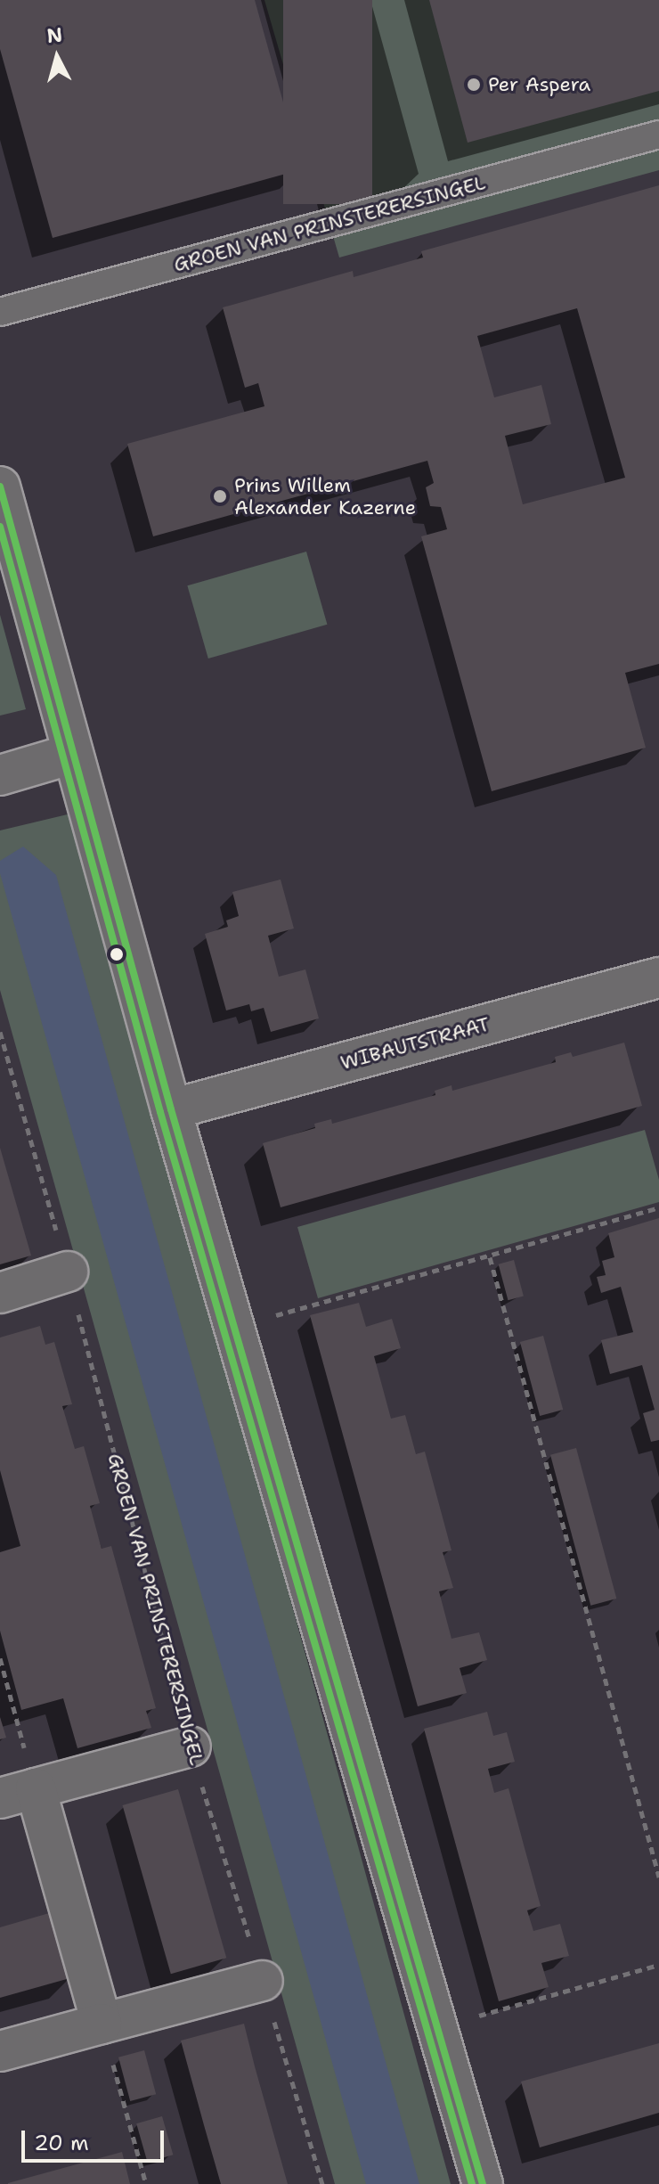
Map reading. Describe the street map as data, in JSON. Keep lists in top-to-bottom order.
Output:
{
  "streets": {
    "street": ["WIBAUTSTRAAT"],
    "lane": ["GROEN VAN PRINSTERERSINGEL"]
  },
  "places": ["Per Aspera", "Prins Willem Alexander Kazerne"],
  "scale_bar": "20 m",
  "north": "top"
}
